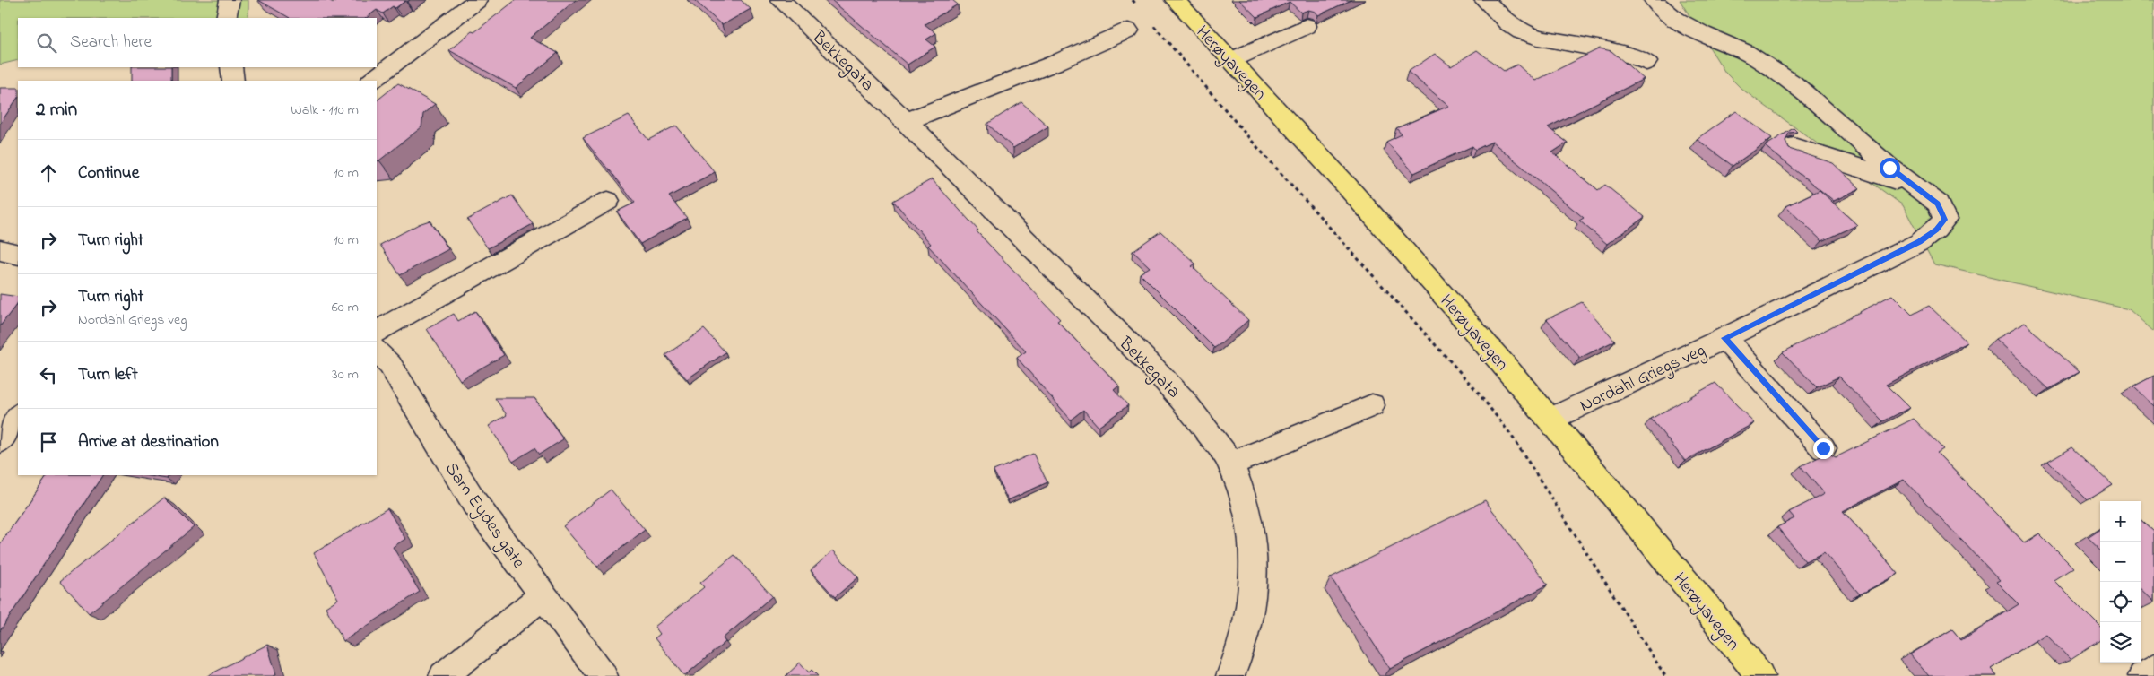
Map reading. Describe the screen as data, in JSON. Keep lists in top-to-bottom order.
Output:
{
  "streets": {
    "highway": ["Herøyavegen"],
    "street": ["Bekkegata", "Nordahl Griegs veg", "Sam Eydes gate"]
  },
  "crossings": [
    ["Herøyavegen", "Nordahl Griegs veg"]
  ],
  "page": {
    "search": "Search here",
    "heading": ["2 min", "Walk · 110 m"],
    "list": [
      ["Continue", "10 m"],
      ["Turn right", "10 m"],
      ["Turn right", "Nordahl Griegs veg", "60 m"],
      ["Turn left", "30 m"],
      "Arrive at destination"
    ],
    "map_buttons": ["+", "−"]
  }
}
